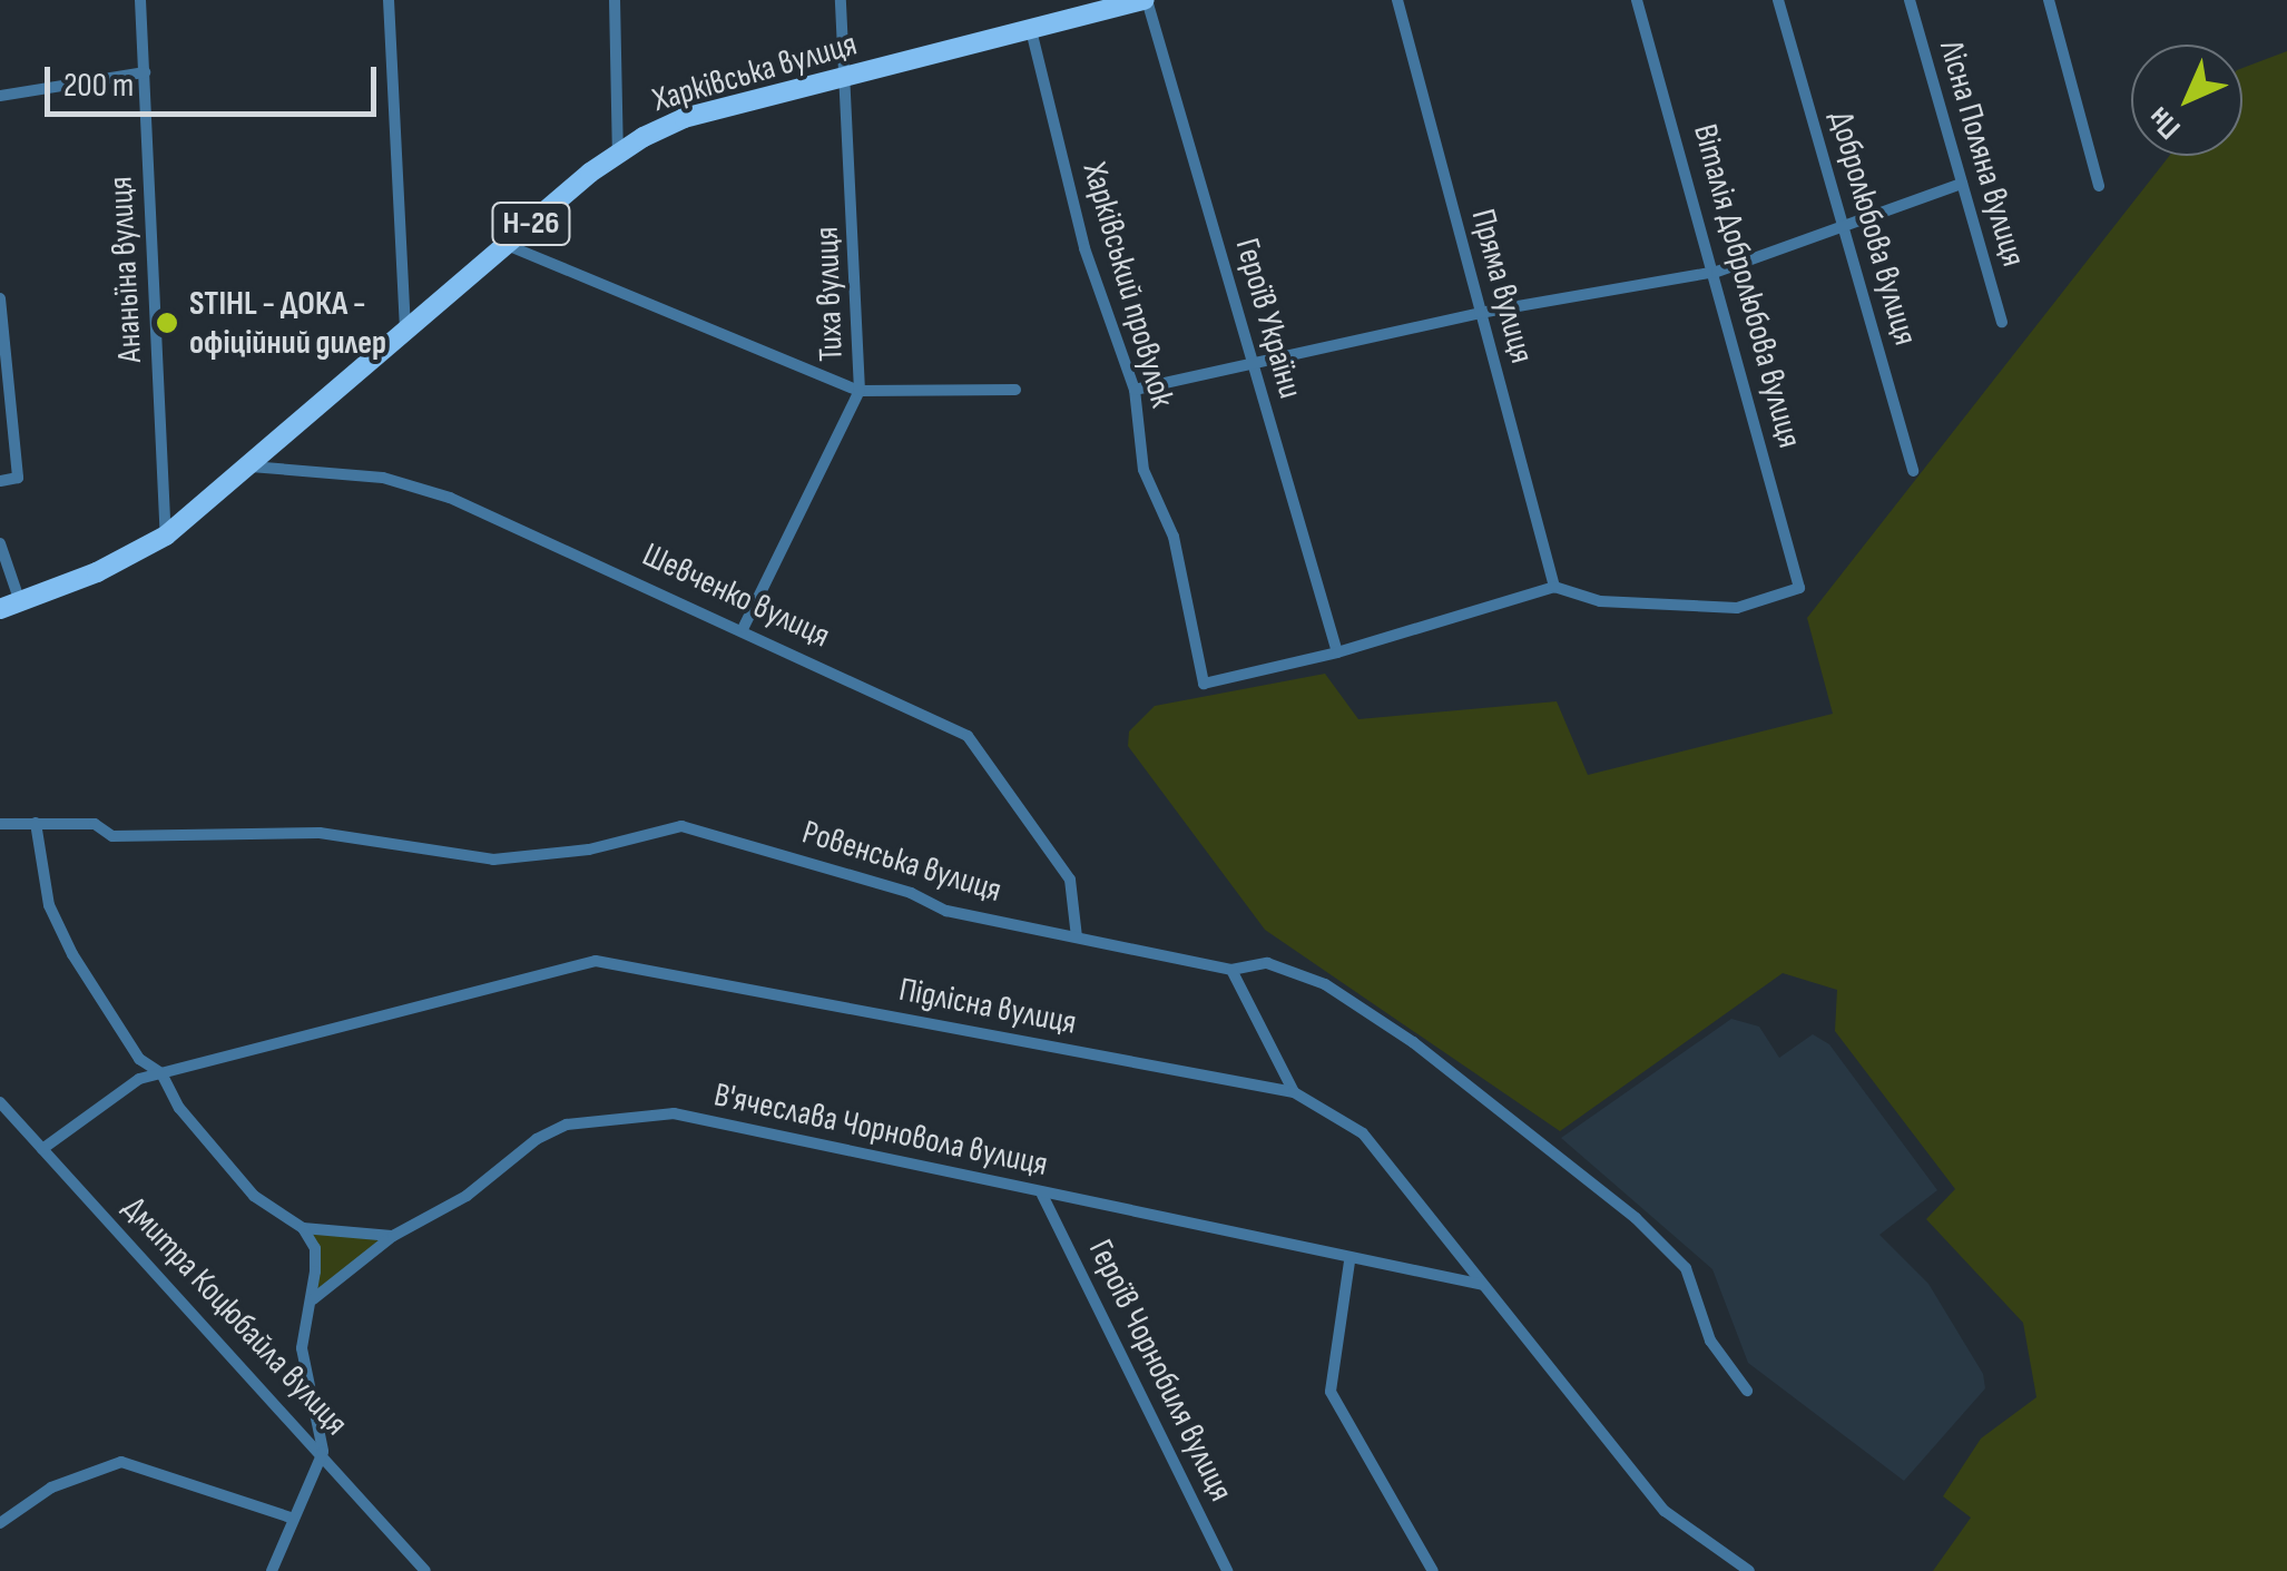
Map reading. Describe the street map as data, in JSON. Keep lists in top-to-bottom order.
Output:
{
  "streets": {
    "main road": ["Харківська вулиця", "Н-26"],
    "street": [
      "Лісна Поляна вулиця",
      "Добролюбова вулиця",
      "Ананьїна вулиця",
      "Харківський провулок",
      "Пряма вулиця",
      "Віталія Добролюбова вулиця",
      "Тиха вулиця",
      "Героїв України",
      "Шевченко вулиця",
      "Ровенська вулиця",
      "Підлісна вулиця",
      "В'ячеслава Чорновола вулиця",
      "Дмитра Коцюбайла вулиця",
      "Героїв Чорнобиля вулиця"
    ]
  },
  "crossings": [
    ["Харківська вулиця", "Ананьїна вулиця"],
    ["Харківська вулиця", "Харківський провулок"],
    ["Харківська вулиця", "Тиха вулиця"],
    ["Харківська вулиця", "Героїв України"],
    ["Харківська вулиця", "Шевченко вулиця"],
    ["Харківський провулок", "Героїв України"],
    ["Пряма вулиця", "Віталія Добролюбова вулиця"],
    ["Тиха вулиця", "Шевченко вулиця"],
    ["Шевченко вулиця", "Ровенська вулиця"],
    ["Підлісна вулиця", "В'ячеслава Чорновола вулиця"],
    ["Підлісна вулиця", "Дмитра Коцюбайла вулиця"],
    ["В'ячеслава Чорновола вулиця", "Героїв Чорнобиля вулиця"]
  ],
  "places": ["STIHL - ДОКА - офіційний дилер"],
  "scale_bar": "200 m",
  "north": "bottom left"
}
